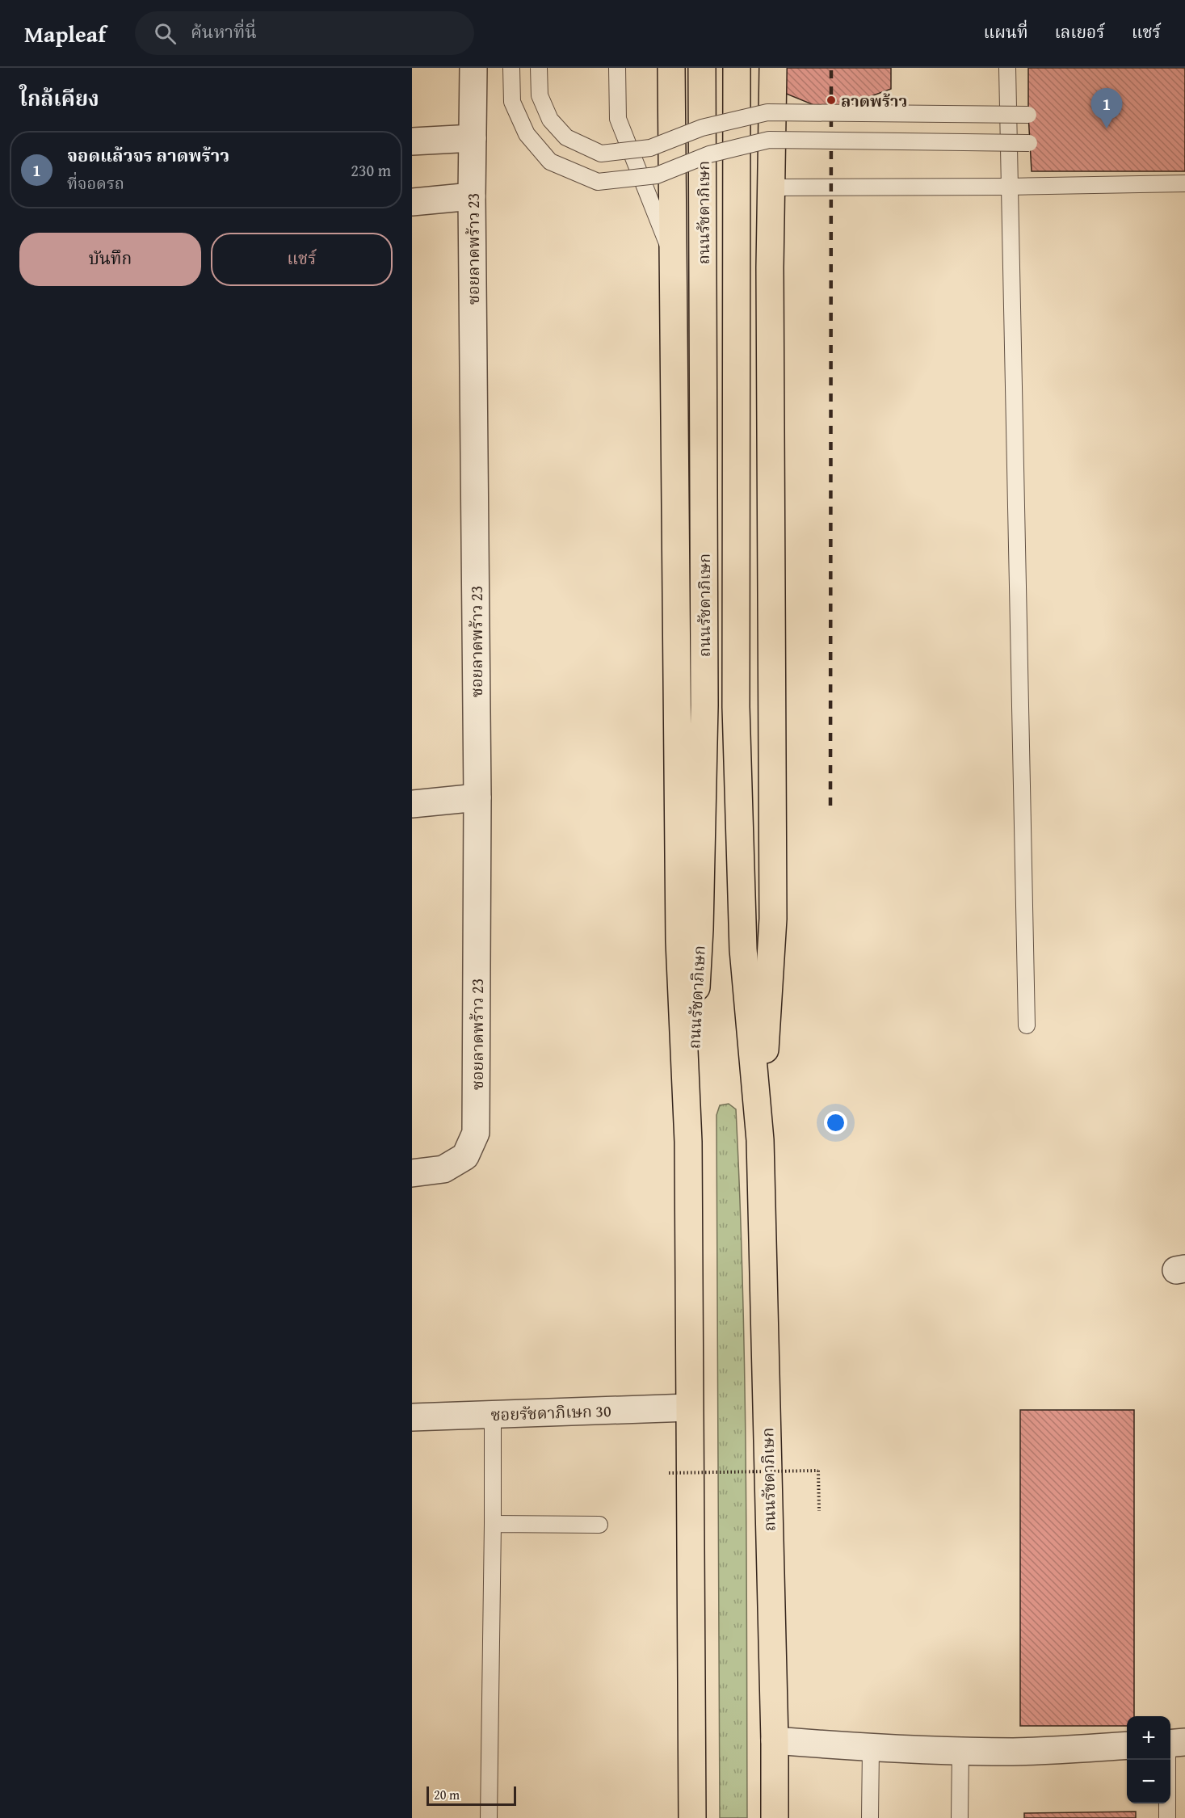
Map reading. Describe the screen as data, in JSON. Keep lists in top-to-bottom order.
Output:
{
  "streets": {
    "main road": ["ถนนรัชดาภิเษก"],
    "street": ["ซอยลาดพร้าว 23", "ซอยรัชดาภิเษก 30"]
  },
  "crossings": [
    ["ถนนรัชดาภิเษก", "ซอยรัชดาภิเษก 30"]
  ],
  "places": ["ลาดพร้าว"],
  "scale_bar": "20 m",
  "page": {
    "header": "Mapleaf",
    "search": "ค้นหาที่นี่",
    "nav": ["แผนที่", "เลเยอร์", "แชร์"],
    "heading": "ใกล้เคียง",
    "pins": "1",
    "list": [
      {
        "mark": "1",
        "name": "จอดแล้วจร ลาดพร้าว",
        "note": "ที่จอดรถ",
        "value": "230 m"
      }
    ],
    "buttons": ["บันทึก", "แชร์"],
    "map_buttons": ["+", "−"],
    "scale": "20 m"
  }
}
